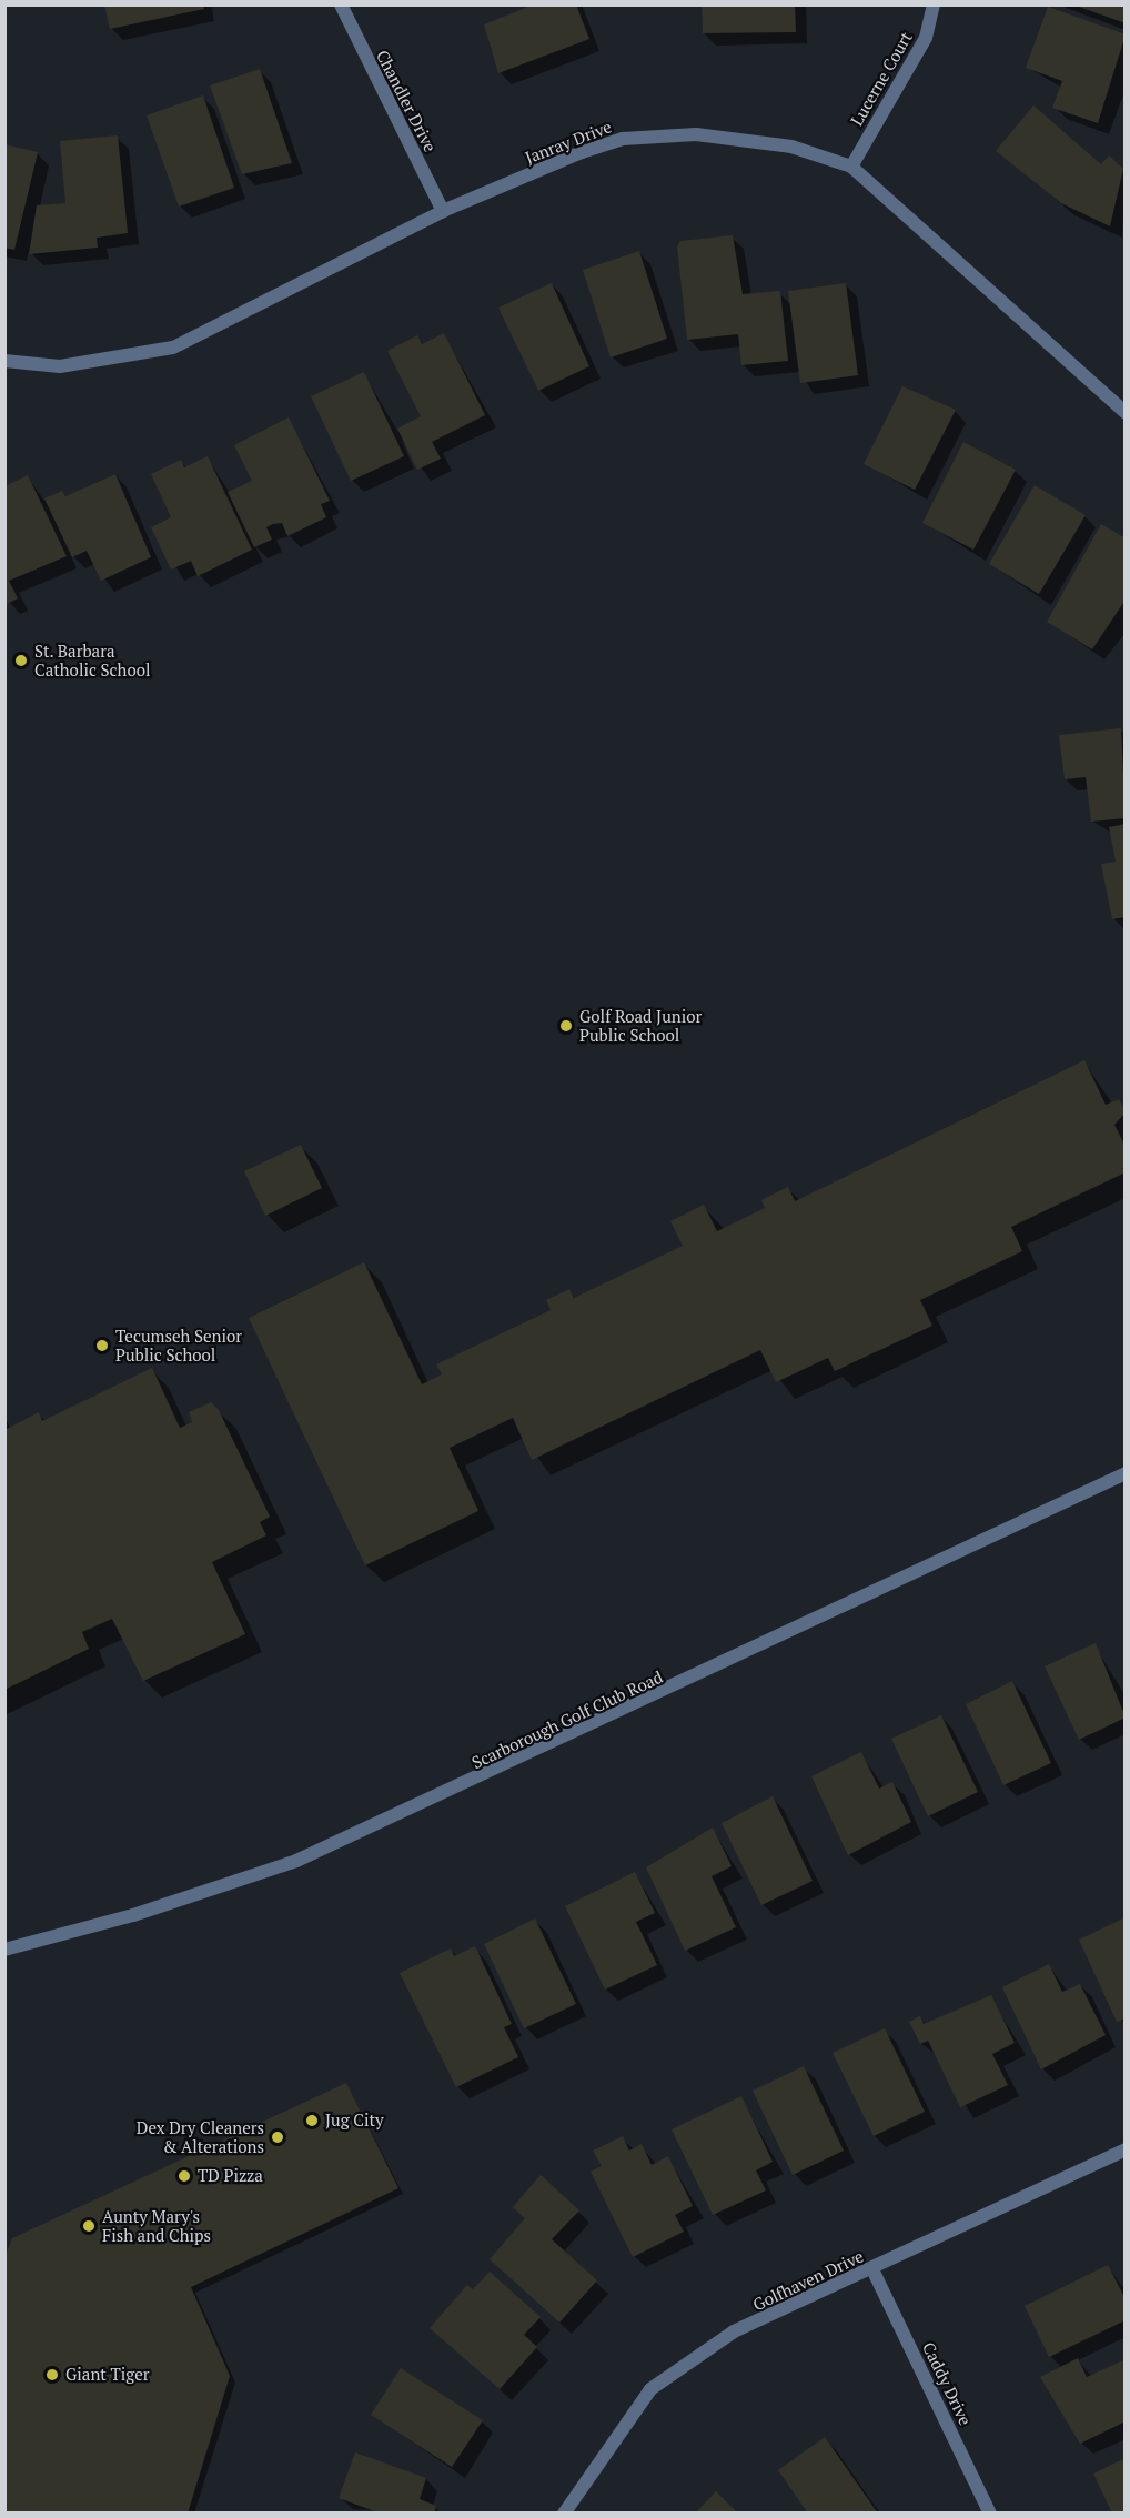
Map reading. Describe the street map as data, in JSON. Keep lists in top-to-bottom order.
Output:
{
  "streets": {
    "street": [
      "Lucerne Court",
      "Chandler Drive",
      "Janray Drive",
      "Scarborough Golf Club Road",
      "Golfhaven Drive",
      "Caddy Drive"
    ]
  },
  "crossings": [
    ["Lucerne Court", "Janray Drive"],
    ["Chandler Drive", "Janray Drive"],
    ["Golfhaven Drive", "Caddy Drive"]
  ],
  "places": [
    "St. Barbara Catholic School",
    "Golf Road Junior Public School",
    "Tecumseh Senior Public School",
    "Jug City",
    "Dex Dry Cleaners & Alterations",
    "TD Pizza",
    "Aunty Mary's Fish and Chips",
    "Giant Tiger"
  ]
}
